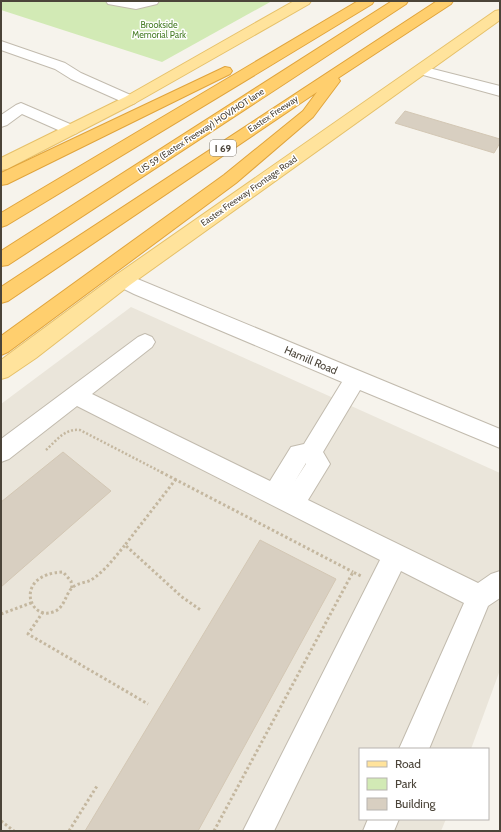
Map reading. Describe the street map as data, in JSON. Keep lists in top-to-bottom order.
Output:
{
  "streets": {
    "highway": ["Eastex Freeway", "US 59 (Eastex Freeway) HOV/HOT lane", "I 69"],
    "main road": ["Eastex Freeway Frontage Road"],
    "street": ["Hamill Road"]
  },
  "crossings": [
    ["Eastex Freeway Frontage Road", "Hamill Road"]
  ],
  "parks": ["Brookside Memorial Park"],
  "legend": ["Road", "Park", "Building"]
}
